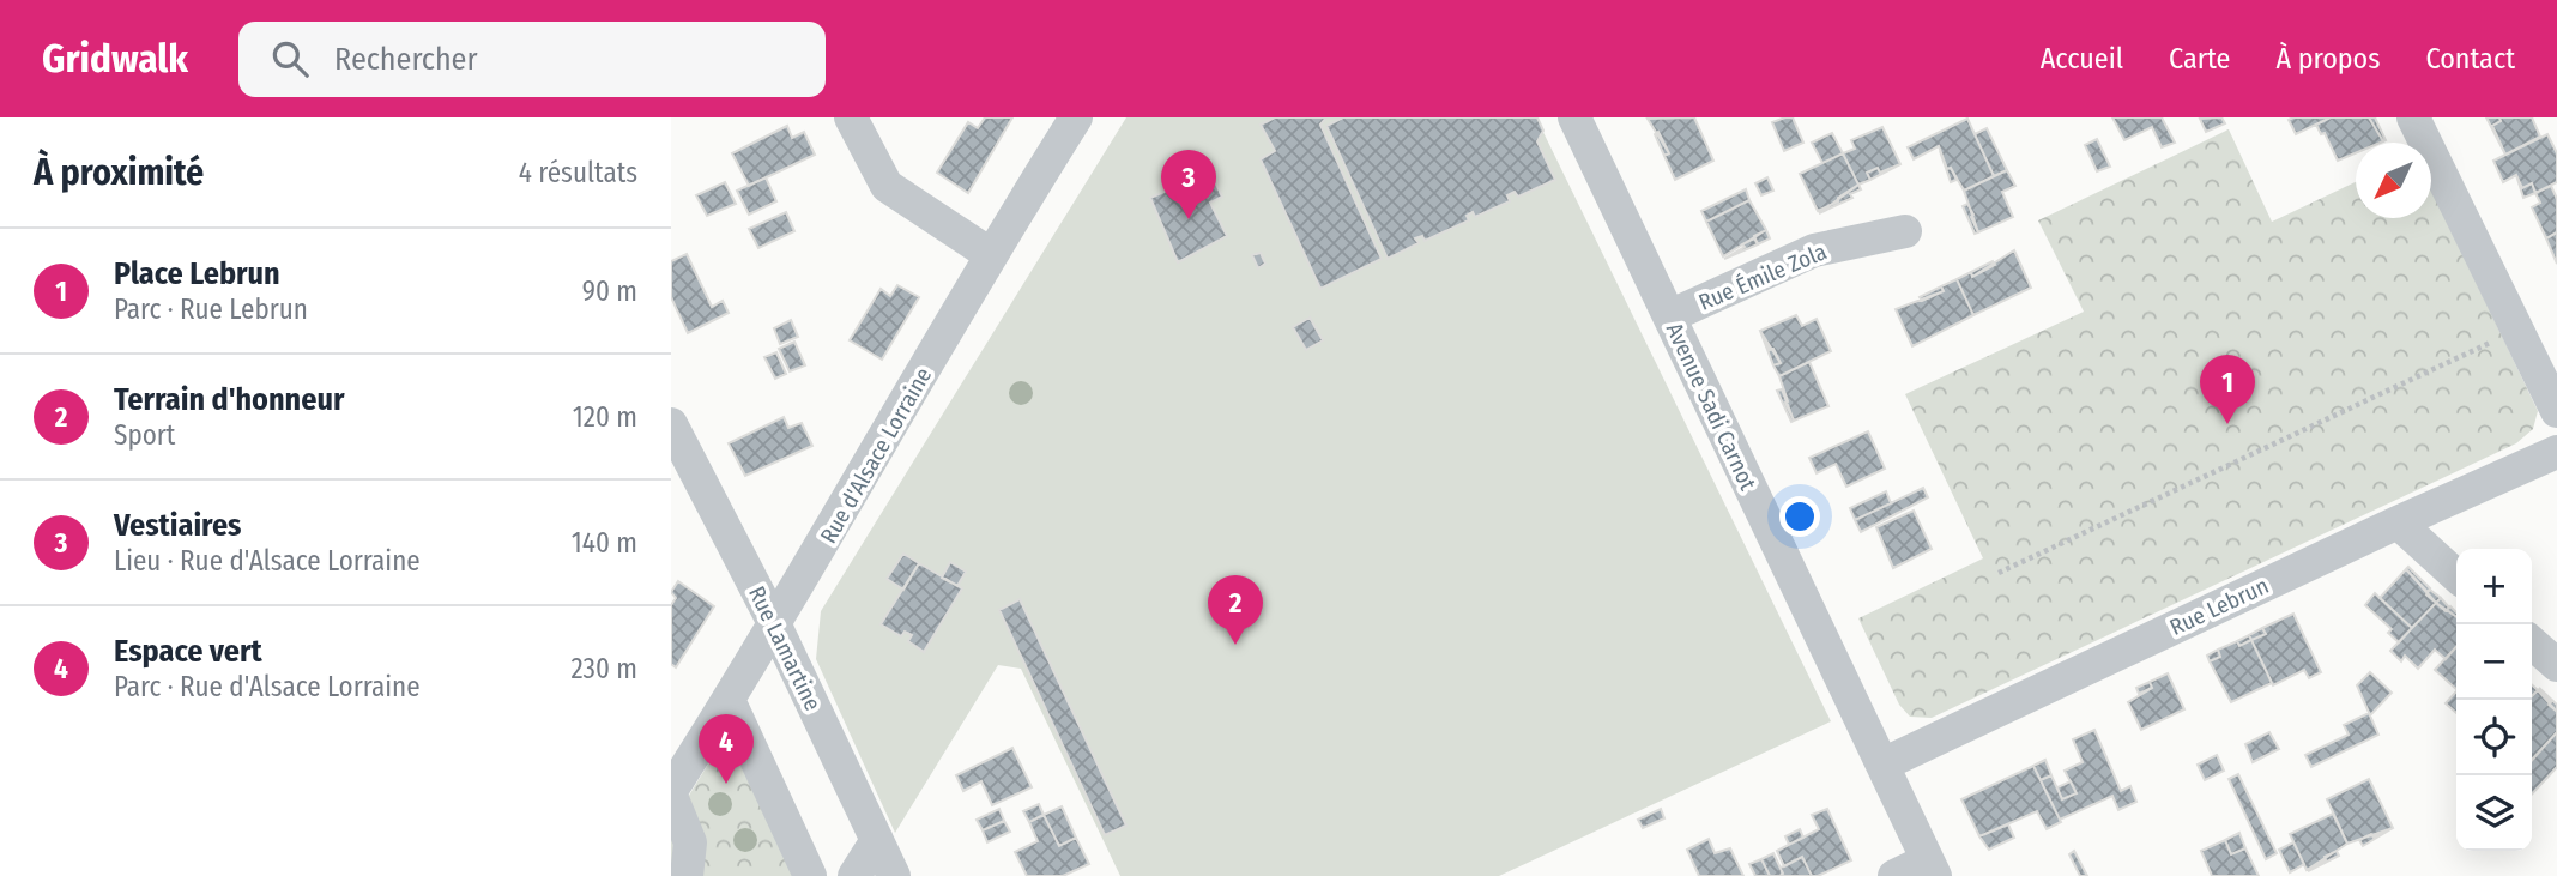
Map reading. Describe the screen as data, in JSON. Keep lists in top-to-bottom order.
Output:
{
  "streets": {
    "street": [
      "Rue Émile Zola",
      "Avenue Sadi Carnot",
      "Rue d'Alsace Lorraine",
      "Rue Lebrun",
      "Rue Lamartine"
    ]
  },
  "crossings": [
    ["Rue Émile Zola", "Avenue Sadi Carnot"],
    ["Avenue Sadi Carnot", "Rue Lebrun"],
    ["Rue d'Alsace Lorraine", "Rue Lamartine"]
  ],
  "north": "bottom left",
  "page": {
    "header": "Gridwalk",
    "search": "Rechercher",
    "nav": [
      "Accueil",
      "Carte",
      "À propos",
      "Contact"
    ],
    "heading": ["À proximité", "4 résultats"],
    "pins": [
      "3",
      "1",
      "2",
      "4"
    ],
    "list": [
      {
        "mark": "1",
        "name": "Place Lebrun",
        "note": "Parc · Rue Lebrun",
        "value": "90 m"
      },
      {
        "mark": "2",
        "name": "Terrain d'honneur",
        "note": "Sport",
        "value": "120 m"
      },
      {
        "mark": "3",
        "name": "Vestiaires",
        "note": "Lieu · Rue d'Alsace Lorraine",
        "value": "140 m"
      },
      {
        "mark": "4",
        "name": "Espace vert",
        "note": "Parc · Rue d'Alsace Lorraine",
        "value": "230 m"
      }
    ],
    "map_buttons": ["+", "−"]
  }
}
